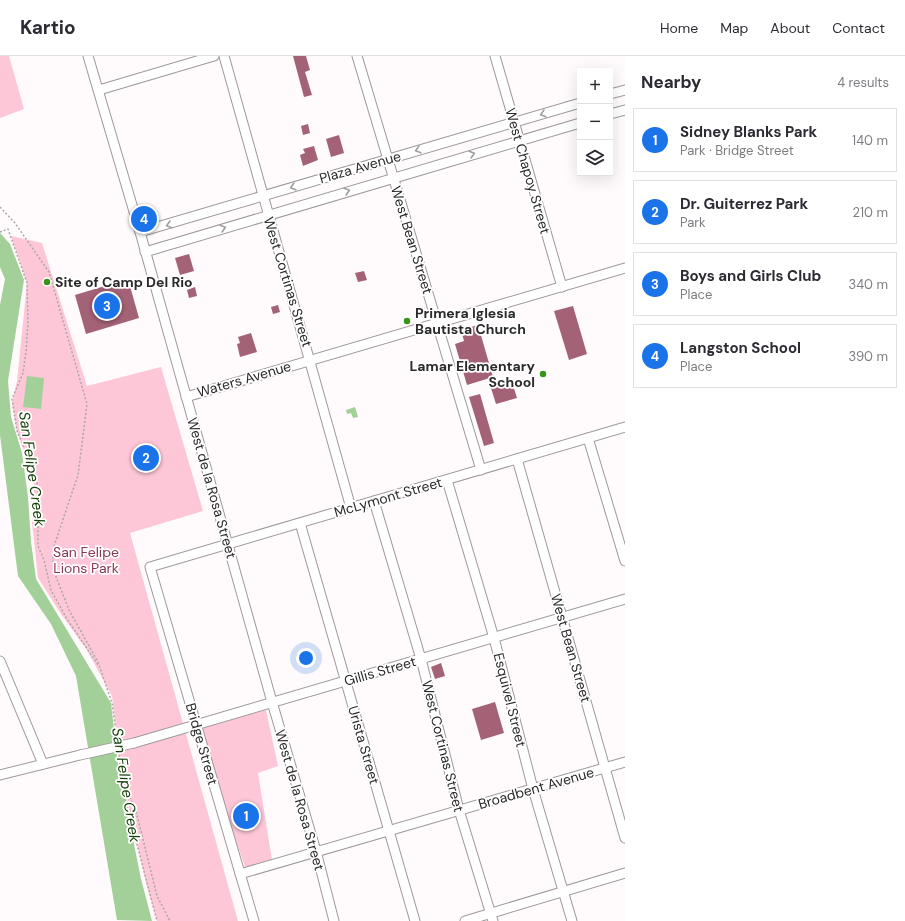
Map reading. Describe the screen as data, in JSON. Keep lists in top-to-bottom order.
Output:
{
  "streets": {
    "street": [
      "Plaza Avenue",
      "West Chapoy Street",
      "West Bean Street",
      "West Cortinas Street",
      "Waters Avenue",
      "West de la Rosa Street",
      "McLymont Street",
      "Gillis Street",
      "Esquivel Street",
      "Bridge Street",
      "Urista Street",
      "Broadbent Avenue"
    ]
  },
  "crossings": [
    ["Plaza Avenue", "West Chapoy Street"],
    ["Plaza Avenue", "West Bean Street"],
    ["Plaza Avenue", "West Cortinas Street"],
    ["Plaza Avenue", "West de la Rosa Street"],
    ["West Chapoy Street", "Waters Avenue"],
    ["West Bean Street", "Waters Avenue"],
    ["West Bean Street", "McLymont Street"],
    ["West Bean Street", "Gillis Street"],
    ["West Bean Street", "Broadbent Avenue"],
    ["West Cortinas Street", "Waters Avenue"],
    ["West Cortinas Street", "McLymont Street"],
    ["West Cortinas Street", "Gillis Street"],
    ["West Cortinas Street", "Broadbent Avenue"],
    ["Waters Avenue", "West de la Rosa Street"],
    ["West de la Rosa Street", "McLymont Street"],
    ["West de la Rosa Street", "Gillis Street"],
    ["West de la Rosa Street", "Broadbent Avenue"],
    ["McLymont Street", "Esquivel Street"],
    ["McLymont Street", "Bridge Street"],
    ["McLymont Street", "Urista Street"],
    ["Gillis Street", "Esquivel Street"],
    ["Gillis Street", "Bridge Street"],
    ["Gillis Street", "Urista Street"],
    ["Esquivel Street", "Broadbent Avenue"],
    ["Bridge Street", "Broadbent Avenue"],
    ["Urista Street", "Broadbent Avenue"]
  ],
  "water": ["San Felipe Creek"],
  "parks": ["San Felipe Lions Park"],
  "places": ["Site of Camp Del Rio", "Primera Iglesia Bautista Church", "Lamar Elementary School"],
  "page": {
    "header": "Kartio",
    "nav": [
      "Home",
      "Map",
      "About",
      "Contact"
    ],
    "heading": ["Nearby", "4 results"],
    "map_buttons": ["+", "−"],
    "list": [
      {
        "mark": "1",
        "name": "Sidney Blanks Park",
        "note": "Park · Bridge Street",
        "value": "140 m"
      },
      {
        "mark": "2",
        "name": "Dr. Guiterrez Park",
        "note": "Park",
        "value": "210 m"
      },
      {
        "mark": "3",
        "name": "Boys and Girls Club",
        "note": "Place",
        "value": "340 m"
      },
      {
        "mark": "4",
        "name": "Langston School",
        "note": "Place",
        "value": "390 m"
      }
    ],
    "pins": [
      "4",
      "3",
      "2",
      "1"
    ]
  }
}
